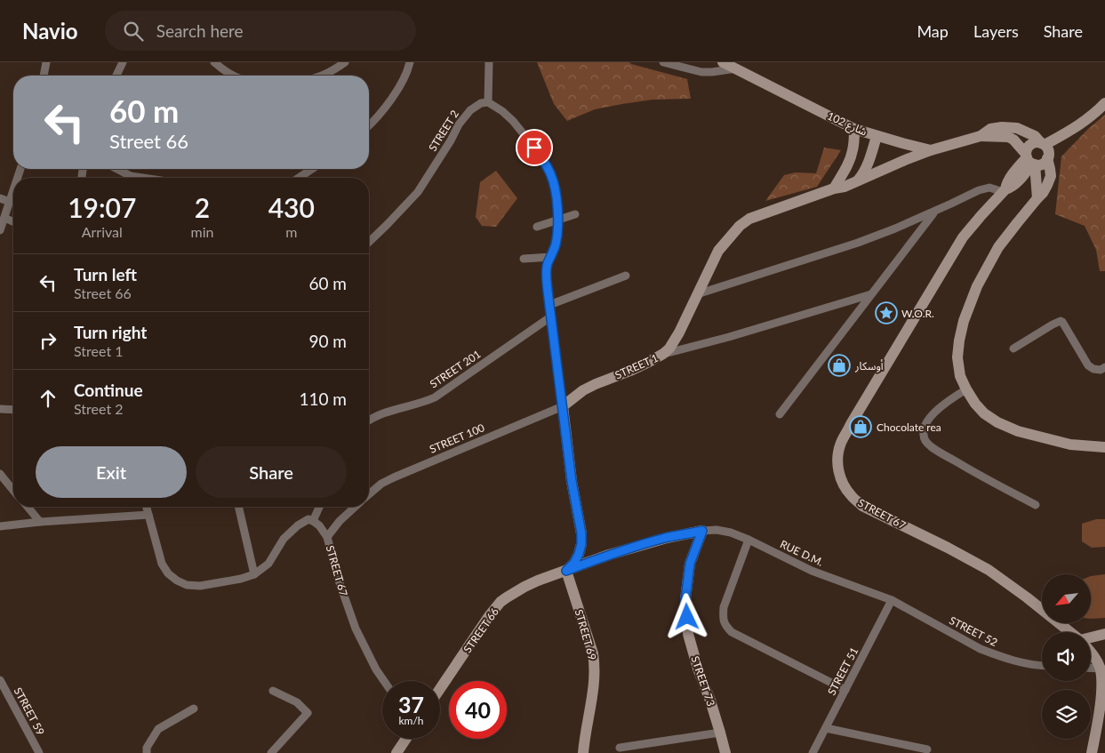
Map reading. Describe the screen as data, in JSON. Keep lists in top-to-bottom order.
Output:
{
  "streets": {
    "street": [
      "شارع 102",
      "STREET 2",
      "STREET 1",
      "STREET 201",
      "STREET 100",
      "STREET 67",
      "RUE D.M.",
      "STREET 66",
      "STREET 52",
      "STREET 69",
      "STREET 51",
      "STREET 73",
      "STREET 59"
    ]
  },
  "crossings": [
    ["شارع 102", "STREET 1"],
    ["STREET 1", "STREET 100"],
    ["RUE D.M.", "STREET 66"],
    ["RUE D.M.", "STREET 52"],
    ["RUE D.M.", "STREET 51"],
    ["RUE D.M.", "STREET 73"],
    ["STREET 66", "STREET 69"],
    ["STREET 66", "STREET 73"],
    ["STREET 52", "STREET 51"]
  ],
  "places": {
    "place": ["W.O.R."],
    "shop": ["أوسكار", "Chocolate rea"]
  },
  "north": "bottom left",
  "page": {
    "header": "Navio",
    "search": "Search here",
    "nav": ["Map", "Layers", "Share"],
    "turn": ["60 m", "Street 66"],
    "eta": [
      "19:07",
      "Arrival",
      "2",
      "min",
      "430",
      "m"
    ],
    "list": [
      {
        "name": "Turn left",
        "note": "Street 66",
        "value": "60 m"
      },
      {
        "name": "Turn right",
        "note": "Street 1",
        "value": "90 m"
      },
      {
        "name": "Continue",
        "note": "Street 2",
        "value": "110 m"
      }
    ],
    "buttons": ["Exit", "Share"],
    "speed": "37 km/h",
    "limit": "40"
  }
}
